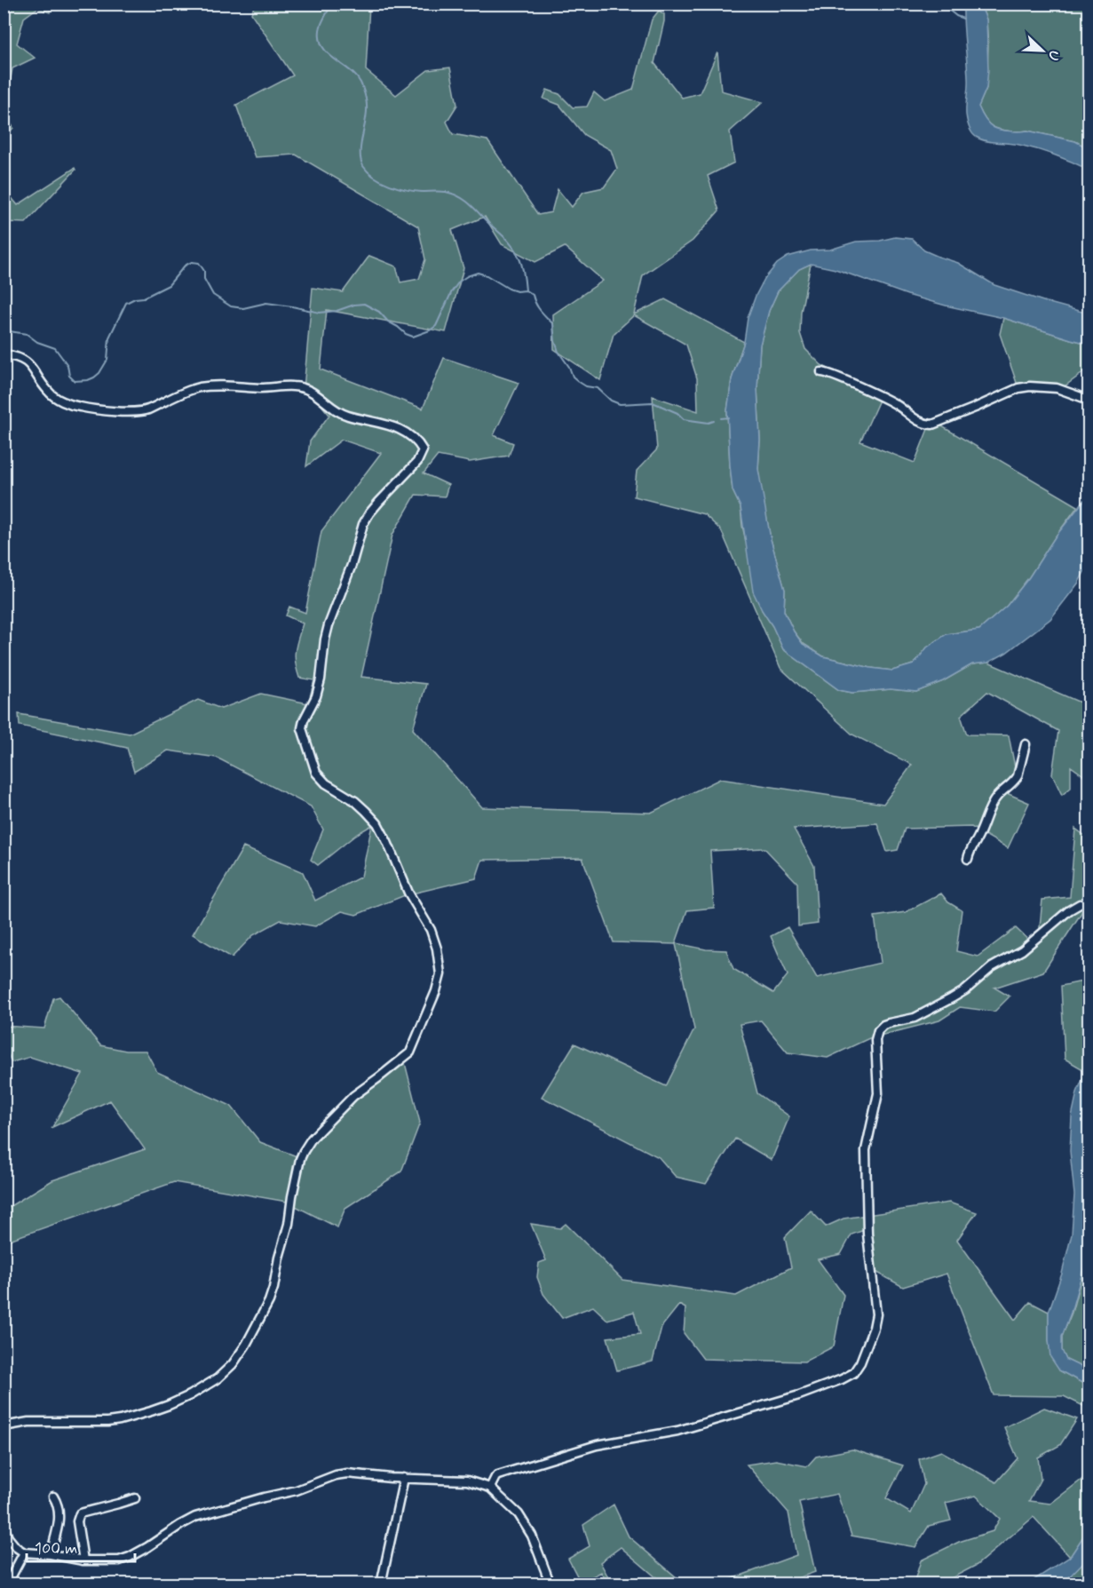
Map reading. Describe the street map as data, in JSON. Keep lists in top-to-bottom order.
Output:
{
  "scale_bar": "100 m",
  "north": "bottom right"
}
